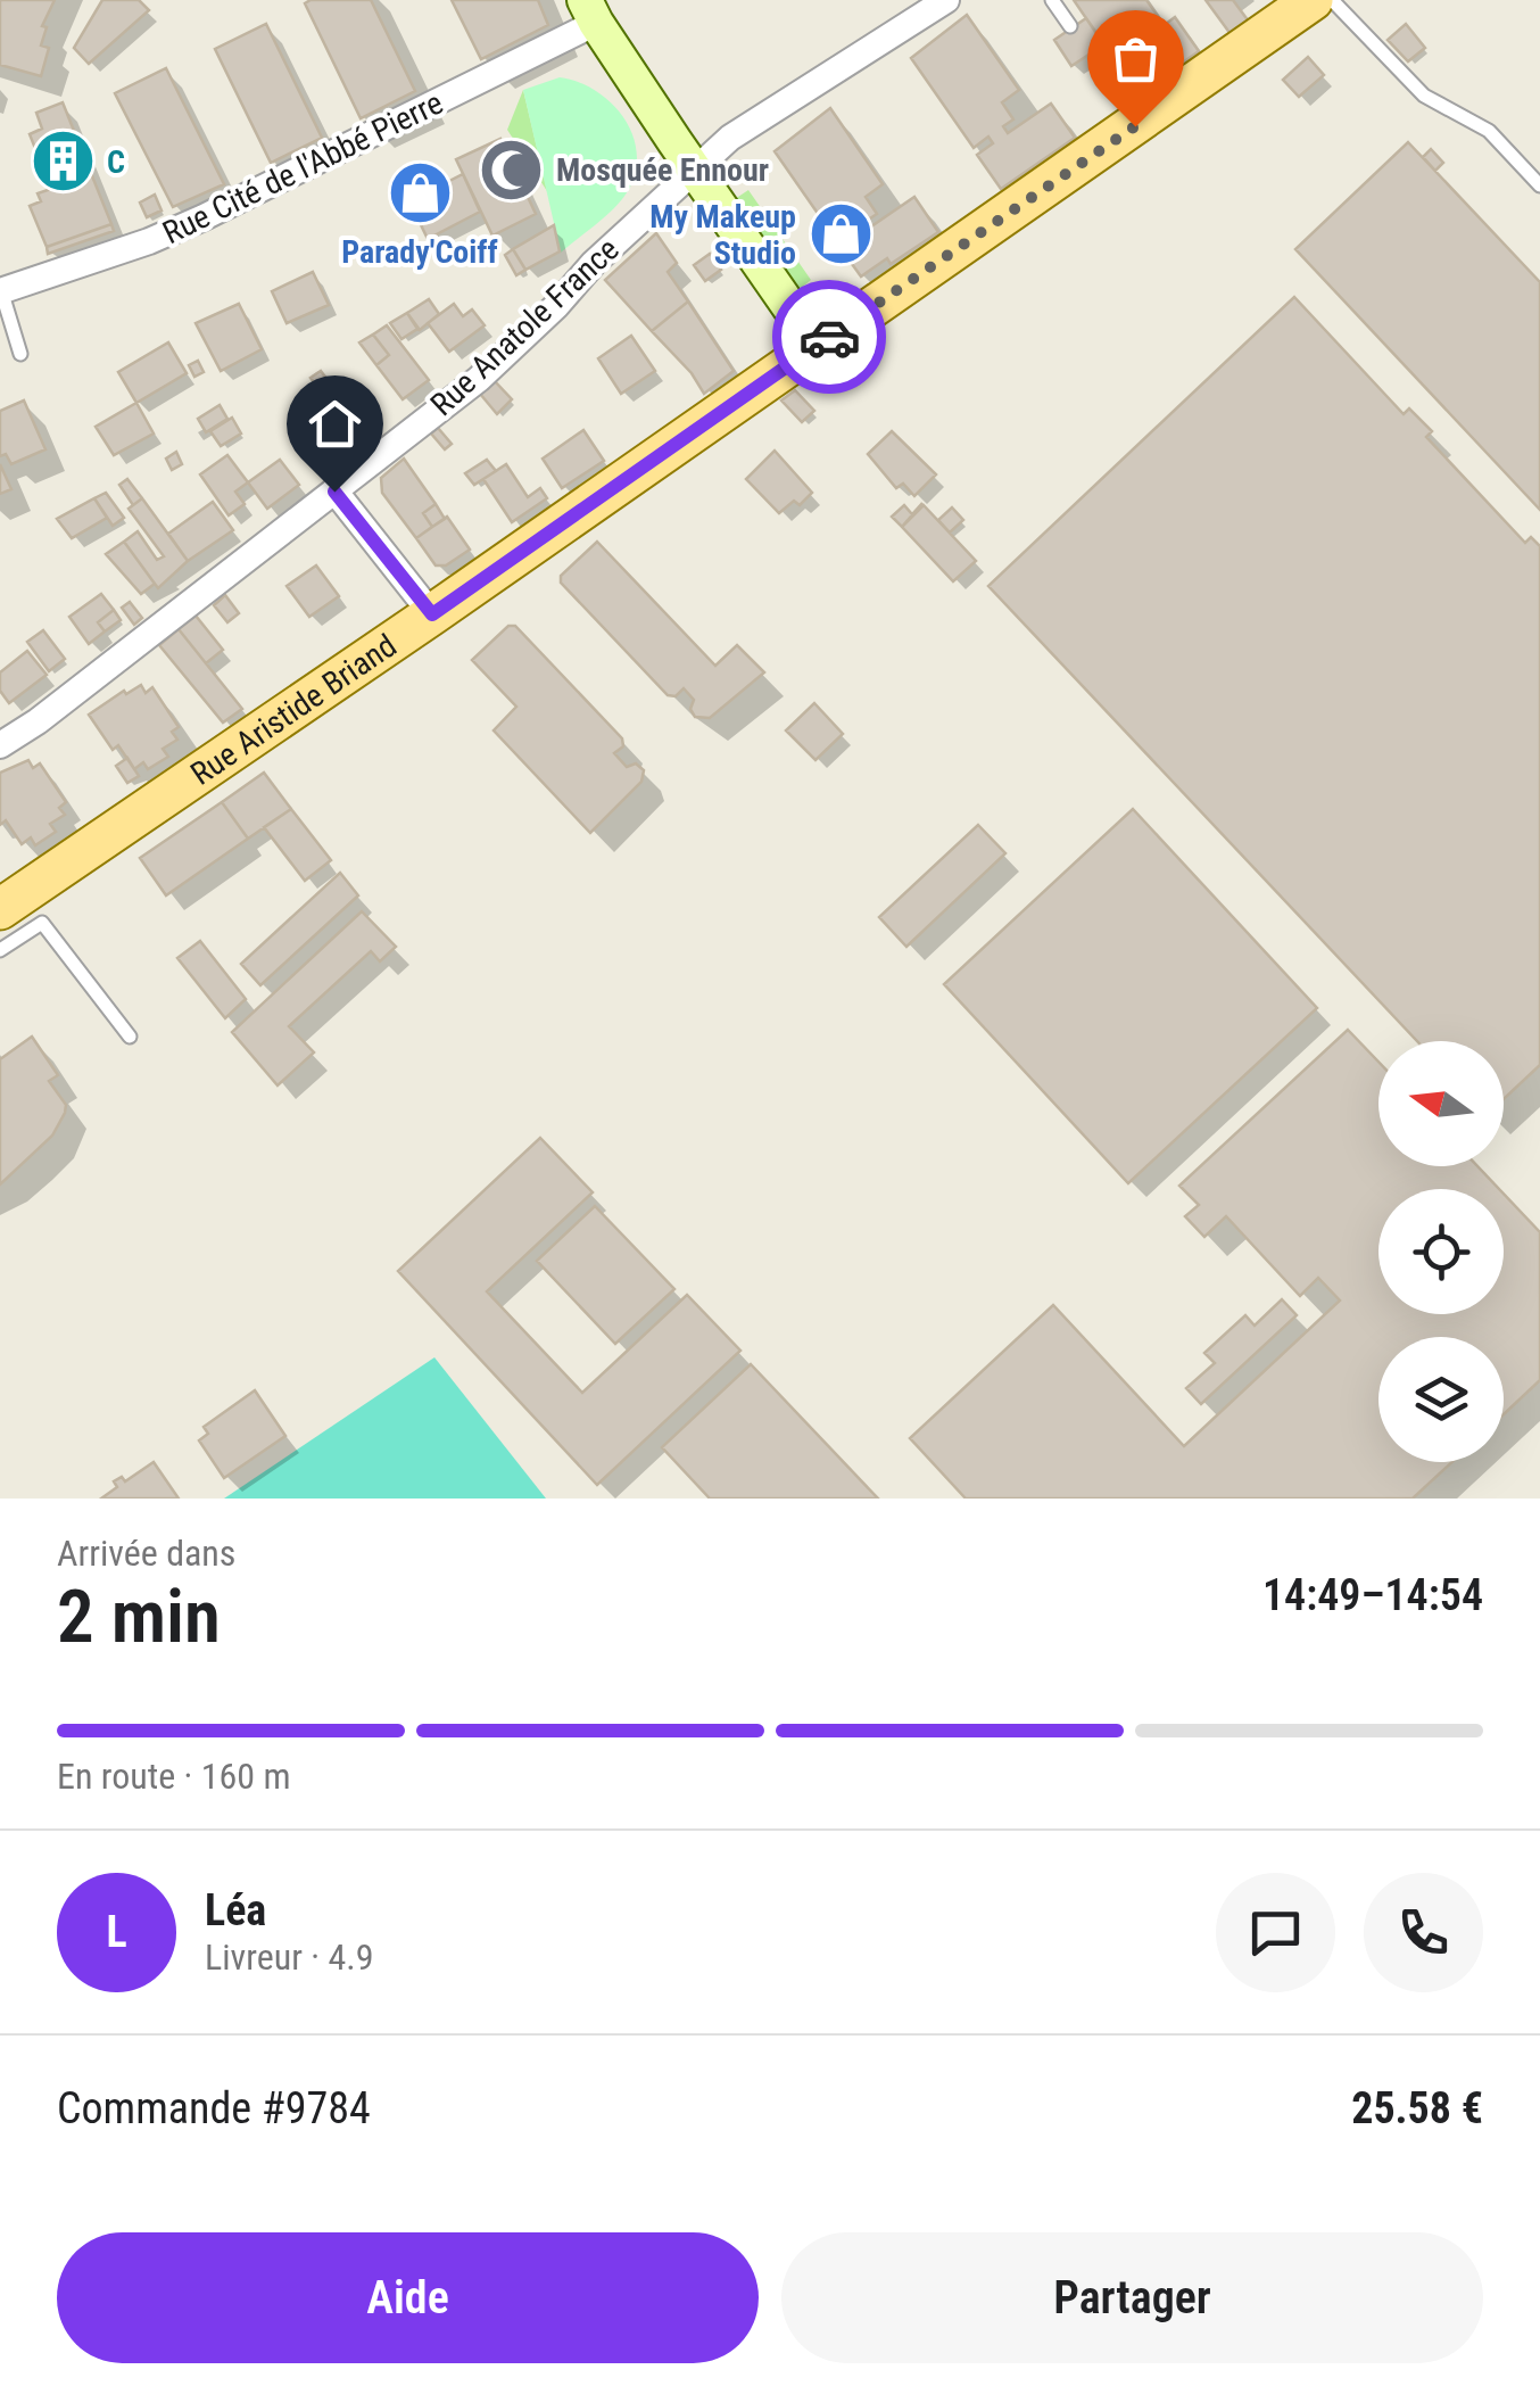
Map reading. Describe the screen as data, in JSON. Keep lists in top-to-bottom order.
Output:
{
  "streets": {
    "main road": ["Rue Aristide Briand"],
    "street": ["Rue Cité de l'Abbé Pierre", "Rue Anatole France"]
  },
  "places": {
    "building": ["C"],
    "mosque": ["Mosquée Ennour"],
    "shop": ["Parady'Coiff", "My Makeup Studio"]
  },
  "north": "left",
  "page": {
    "heading": ["2 min", "Arrivée dans", "14:49–14:54"],
    "panel": [
      "Léa",
      "Livreur · 4.9",
      "Commande #9784",
      "25.58 €"
    ],
    "bar": "En route · 160 m",
    "round": "L",
    "buttons": ["Aide", "Partager"]
  }
}
